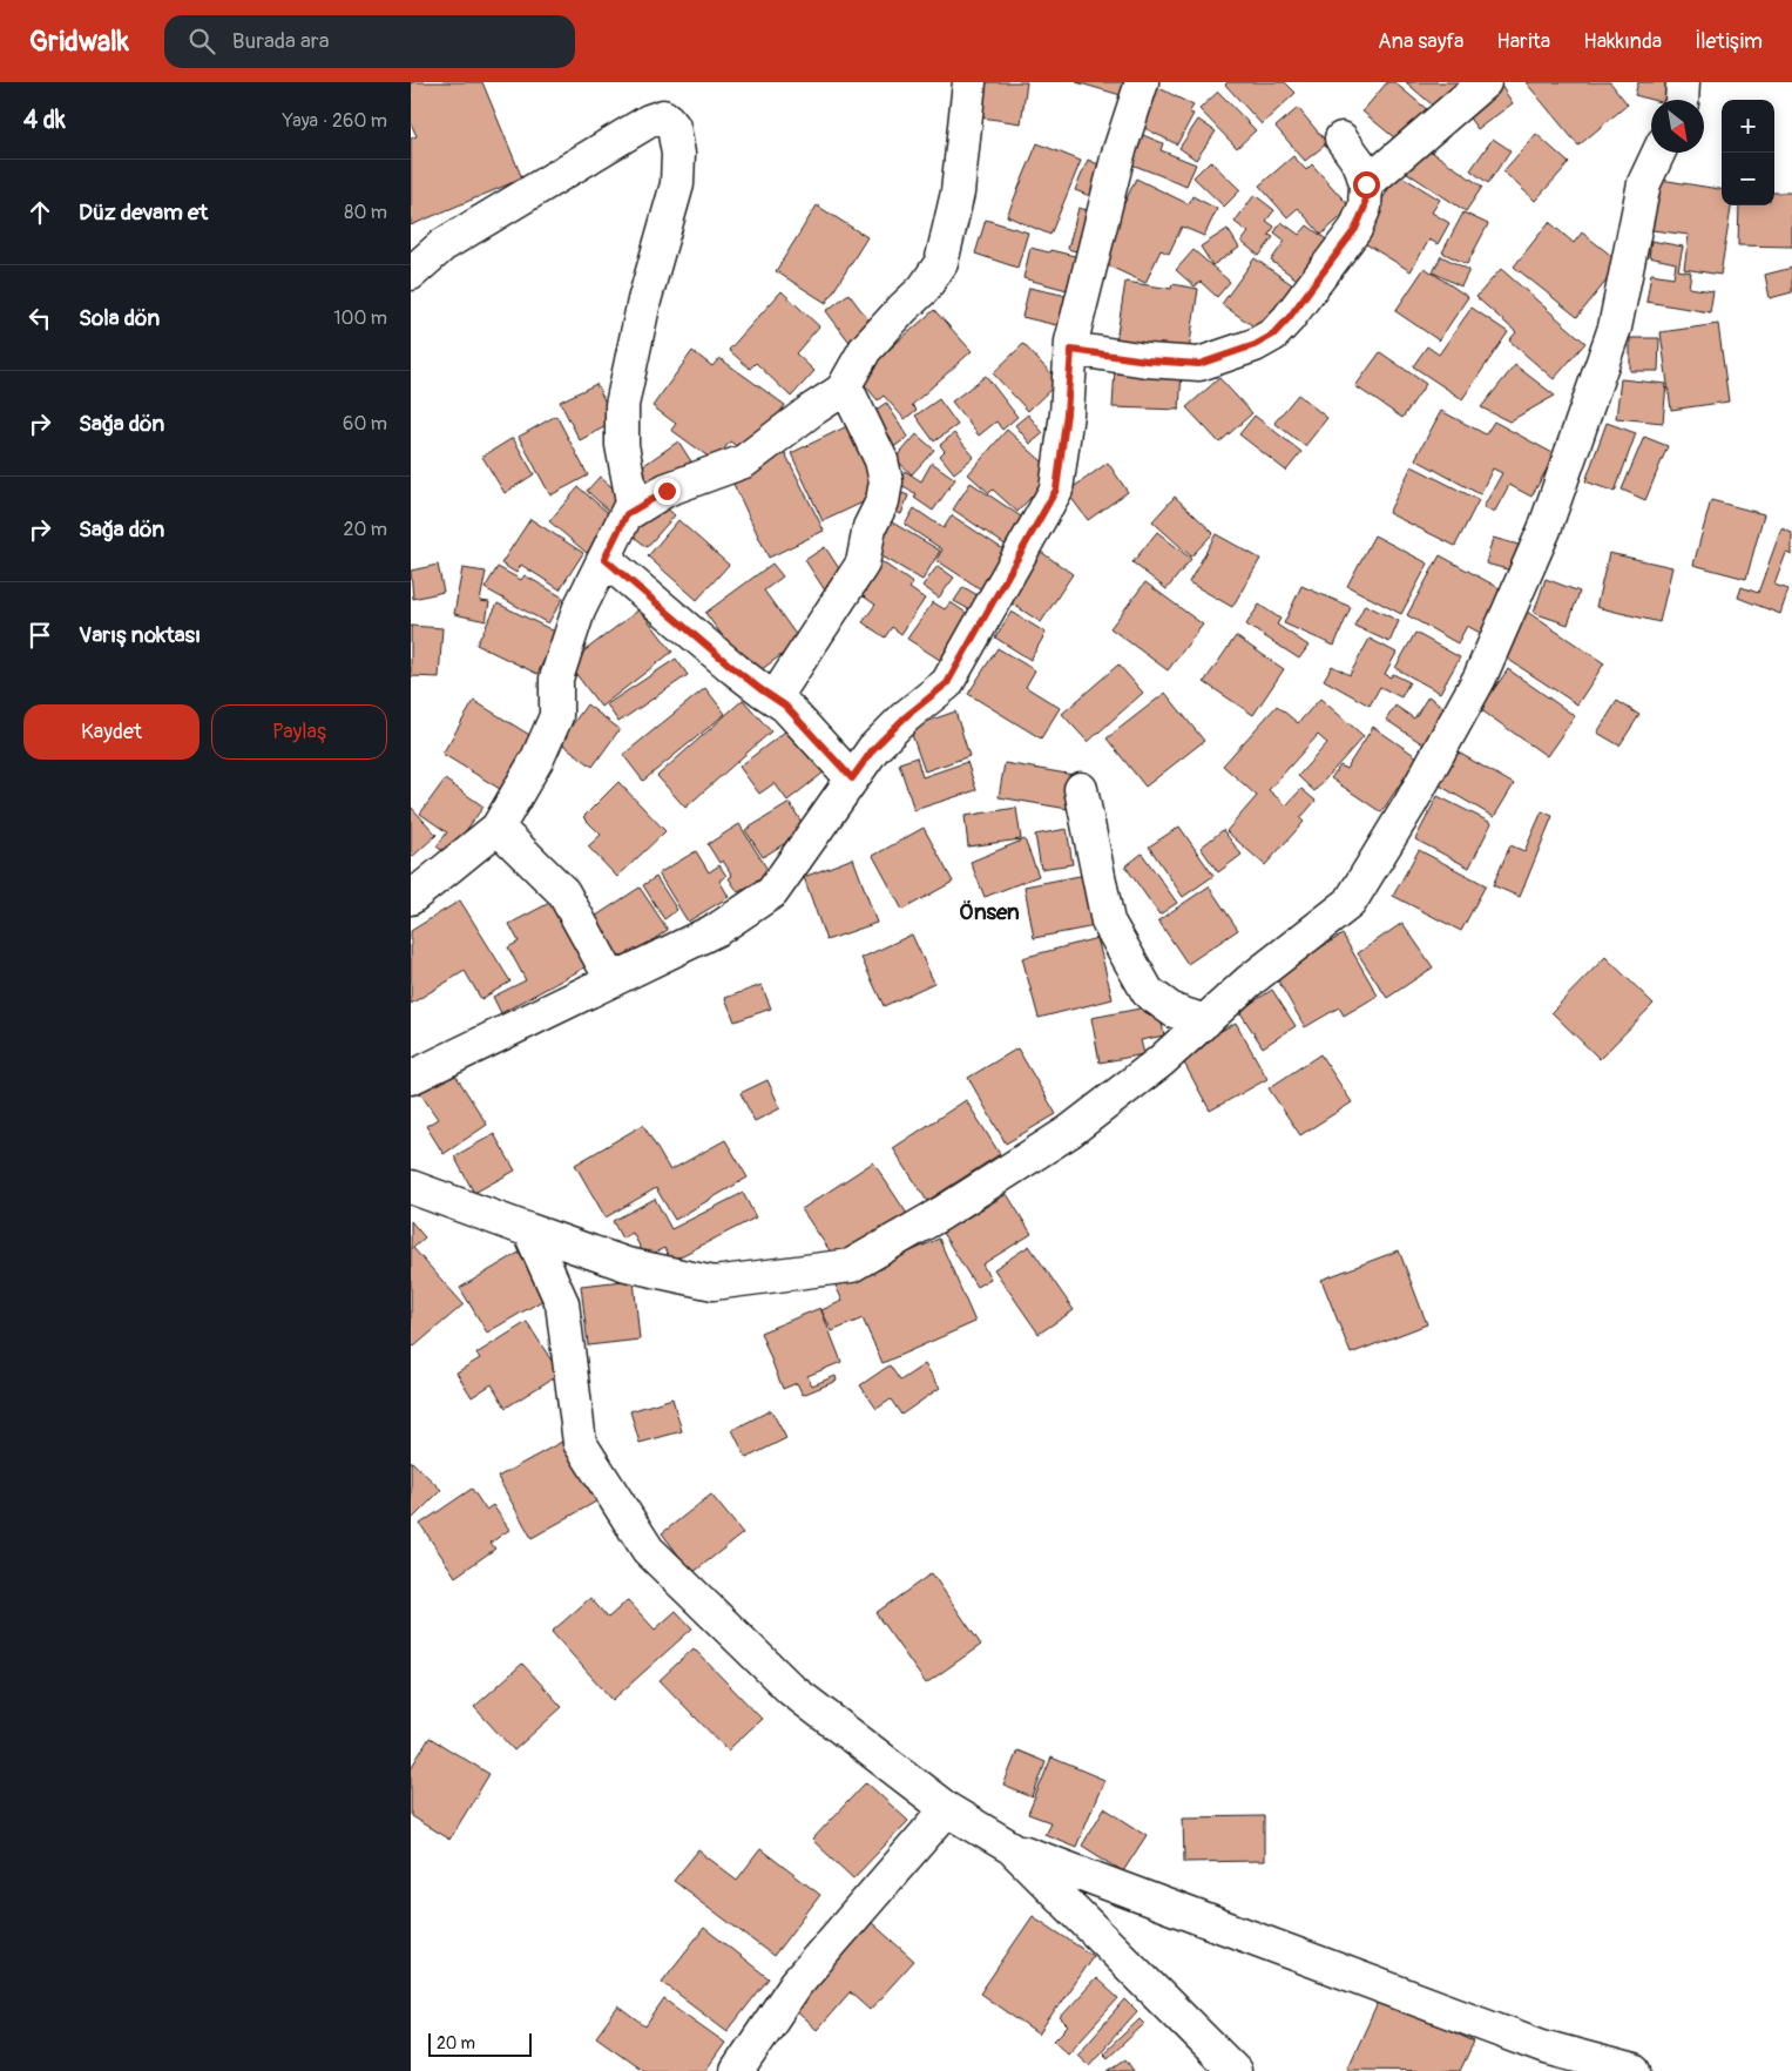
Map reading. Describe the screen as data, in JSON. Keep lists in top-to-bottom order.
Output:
{
  "districts": ["Önsen"],
  "scale_bar": "20 m",
  "north": "bottom right",
  "page": {
    "header": "Gridwalk",
    "search": "Burada ara",
    "nav": [
      "Ana sayfa",
      "Harita",
      "Hakkında",
      "İletişim"
    ],
    "heading": ["4 dk", "Yaya · 260 m"],
    "map_buttons": ["+", "−"],
    "list": [
      ["Düz devam et", "80 m"],
      ["Sola dön", "100 m"],
      ["Sağa dön", "60 m"],
      ["Sağa dön", "20 m"],
      "Varış noktası"
    ],
    "buttons": ["Kaydet", "Paylaş"],
    "scale": "20 m"
  }
}
